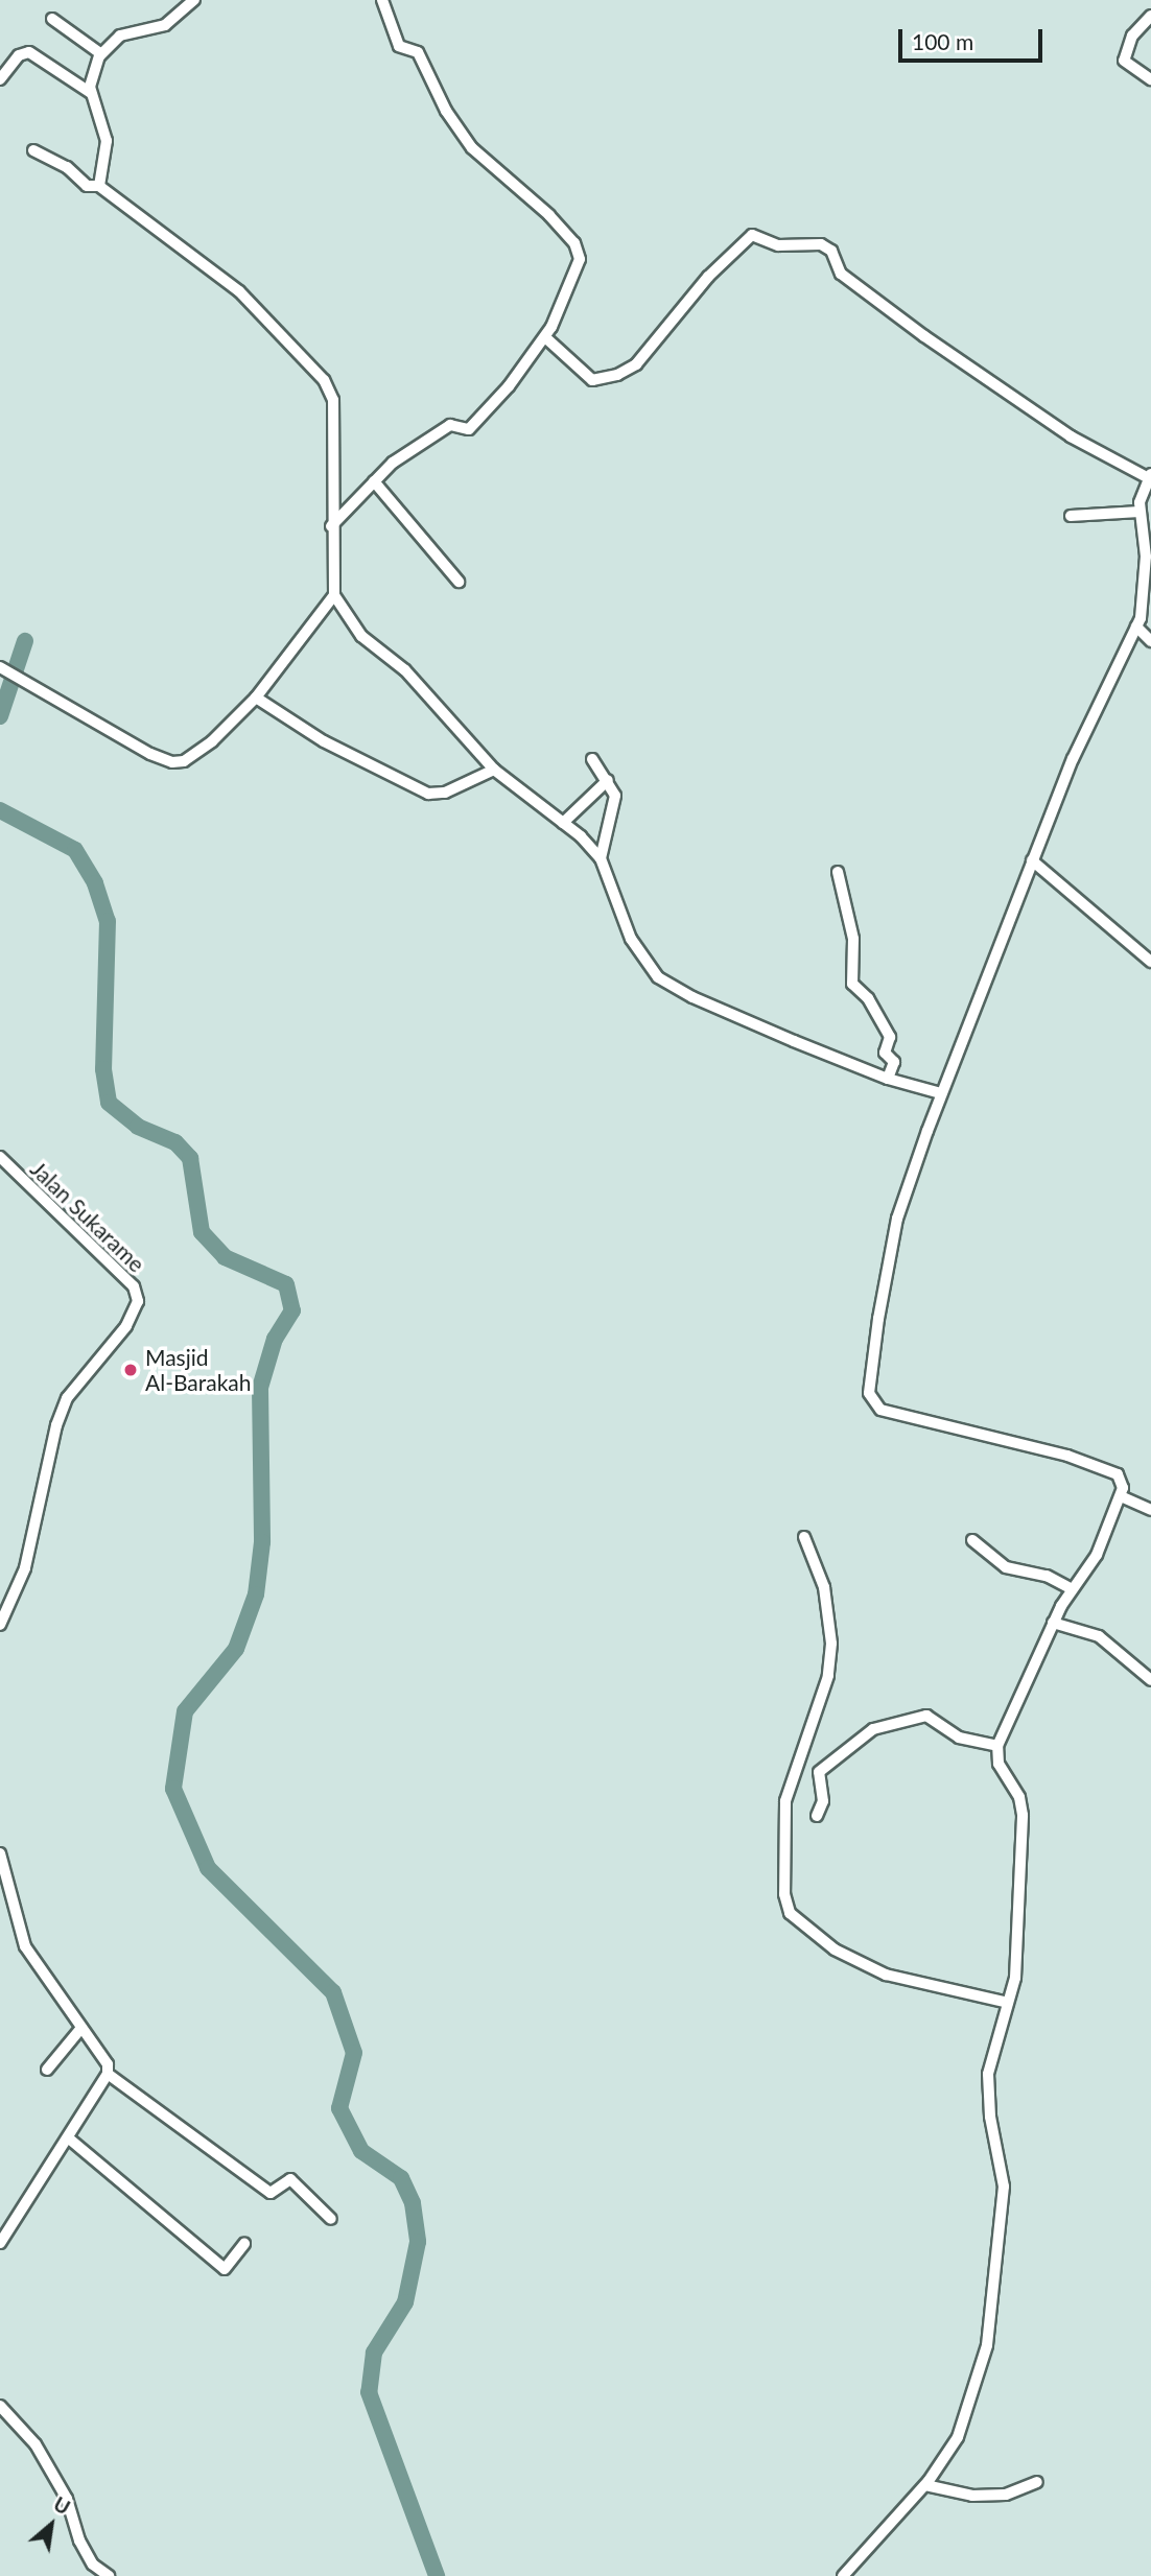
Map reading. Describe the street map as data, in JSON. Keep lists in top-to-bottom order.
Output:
{
  "streets": {
    "street": ["Jalan Sukarame"]
  },
  "places": ["Masjid Al-Barakah"],
  "scale_bar": "100 m",
  "north": "top right"
}
